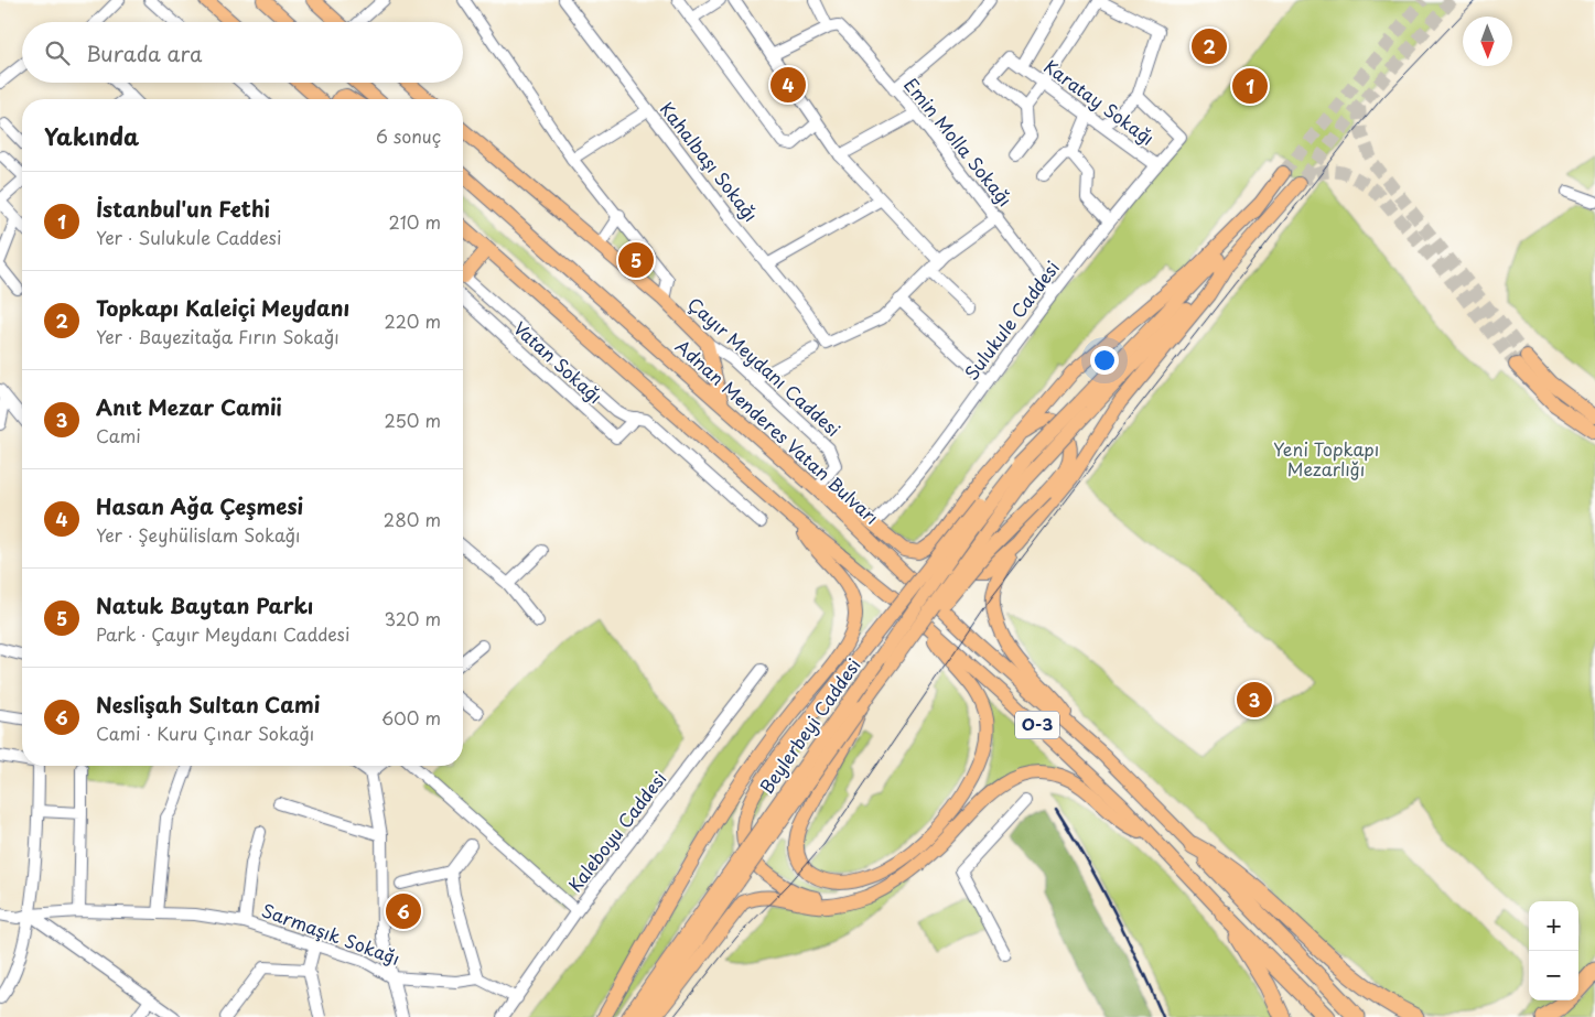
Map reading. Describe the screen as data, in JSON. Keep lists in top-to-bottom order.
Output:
{
  "streets": {
    "highway": ["O-3"],
    "main road": ["Çayır Meydanı Caddesi", "Adnan Menderes Vatan Bulvarı", "Beylerbeyi Caddesi"],
    "street": [
      "Karatay Sokağı",
      "Emin Molla Sokağı",
      "Kahalbaşı Sokağı",
      "Sulukule Caddesi",
      "Vatan Sokağı",
      "Kaleboyu Caddesi",
      "Sarmaşık Sokağı"
    ]
  },
  "crossings": [
    ["Karatay Sokağı", "Sulukule Caddesi"],
    ["Emin Molla Sokağı", "Sulukule Caddesi"],
    ["Çayır Meydanı Caddesi", "Adnan Menderes Vatan Bulvarı"],
    ["Adnan Menderes Vatan Bulvarı", "O-3"]
  ],
  "parks": ["Yeni Topkapı Mezarlığı"],
  "north": "bottom",
  "page": {
    "search": "Burada ara",
    "pins": [
      "2",
      "4",
      "1",
      "5",
      "3",
      "6"
    ],
    "heading": ["Yakında", "6 sonuç"],
    "list": [
      {
        "mark": "1",
        "name": "İstanbul'un Fethi",
        "note": "Yer · Sulukule Caddesi",
        "value": "210 m"
      },
      {
        "mark": "2",
        "name": "Topkapı Kaleiçi Meydanı",
        "note": "Yer · Bayezitağa Fırın Sokağı",
        "value": "220 m"
      },
      {
        "mark": "3",
        "name": "Anıt Mezar Camii",
        "note": "Cami",
        "value": "250 m"
      },
      {
        "mark": "4",
        "name": "Hasan Ağa Çeşmesi",
        "note": "Yer · Şeyhülislam Sokağı",
        "value": "280 m"
      },
      {
        "mark": "5",
        "name": "Natuk Baytan Parkı",
        "note": "Park · Çayır Meydanı Caddesi",
        "value": "320 m"
      },
      {
        "mark": "6",
        "name": "Neslişah Sultan Cami",
        "note": "Cami · Kuru Çınar Sokağı",
        "value": "600 m"
      }
    ],
    "map_buttons": ["+", "−"]
  }
}
